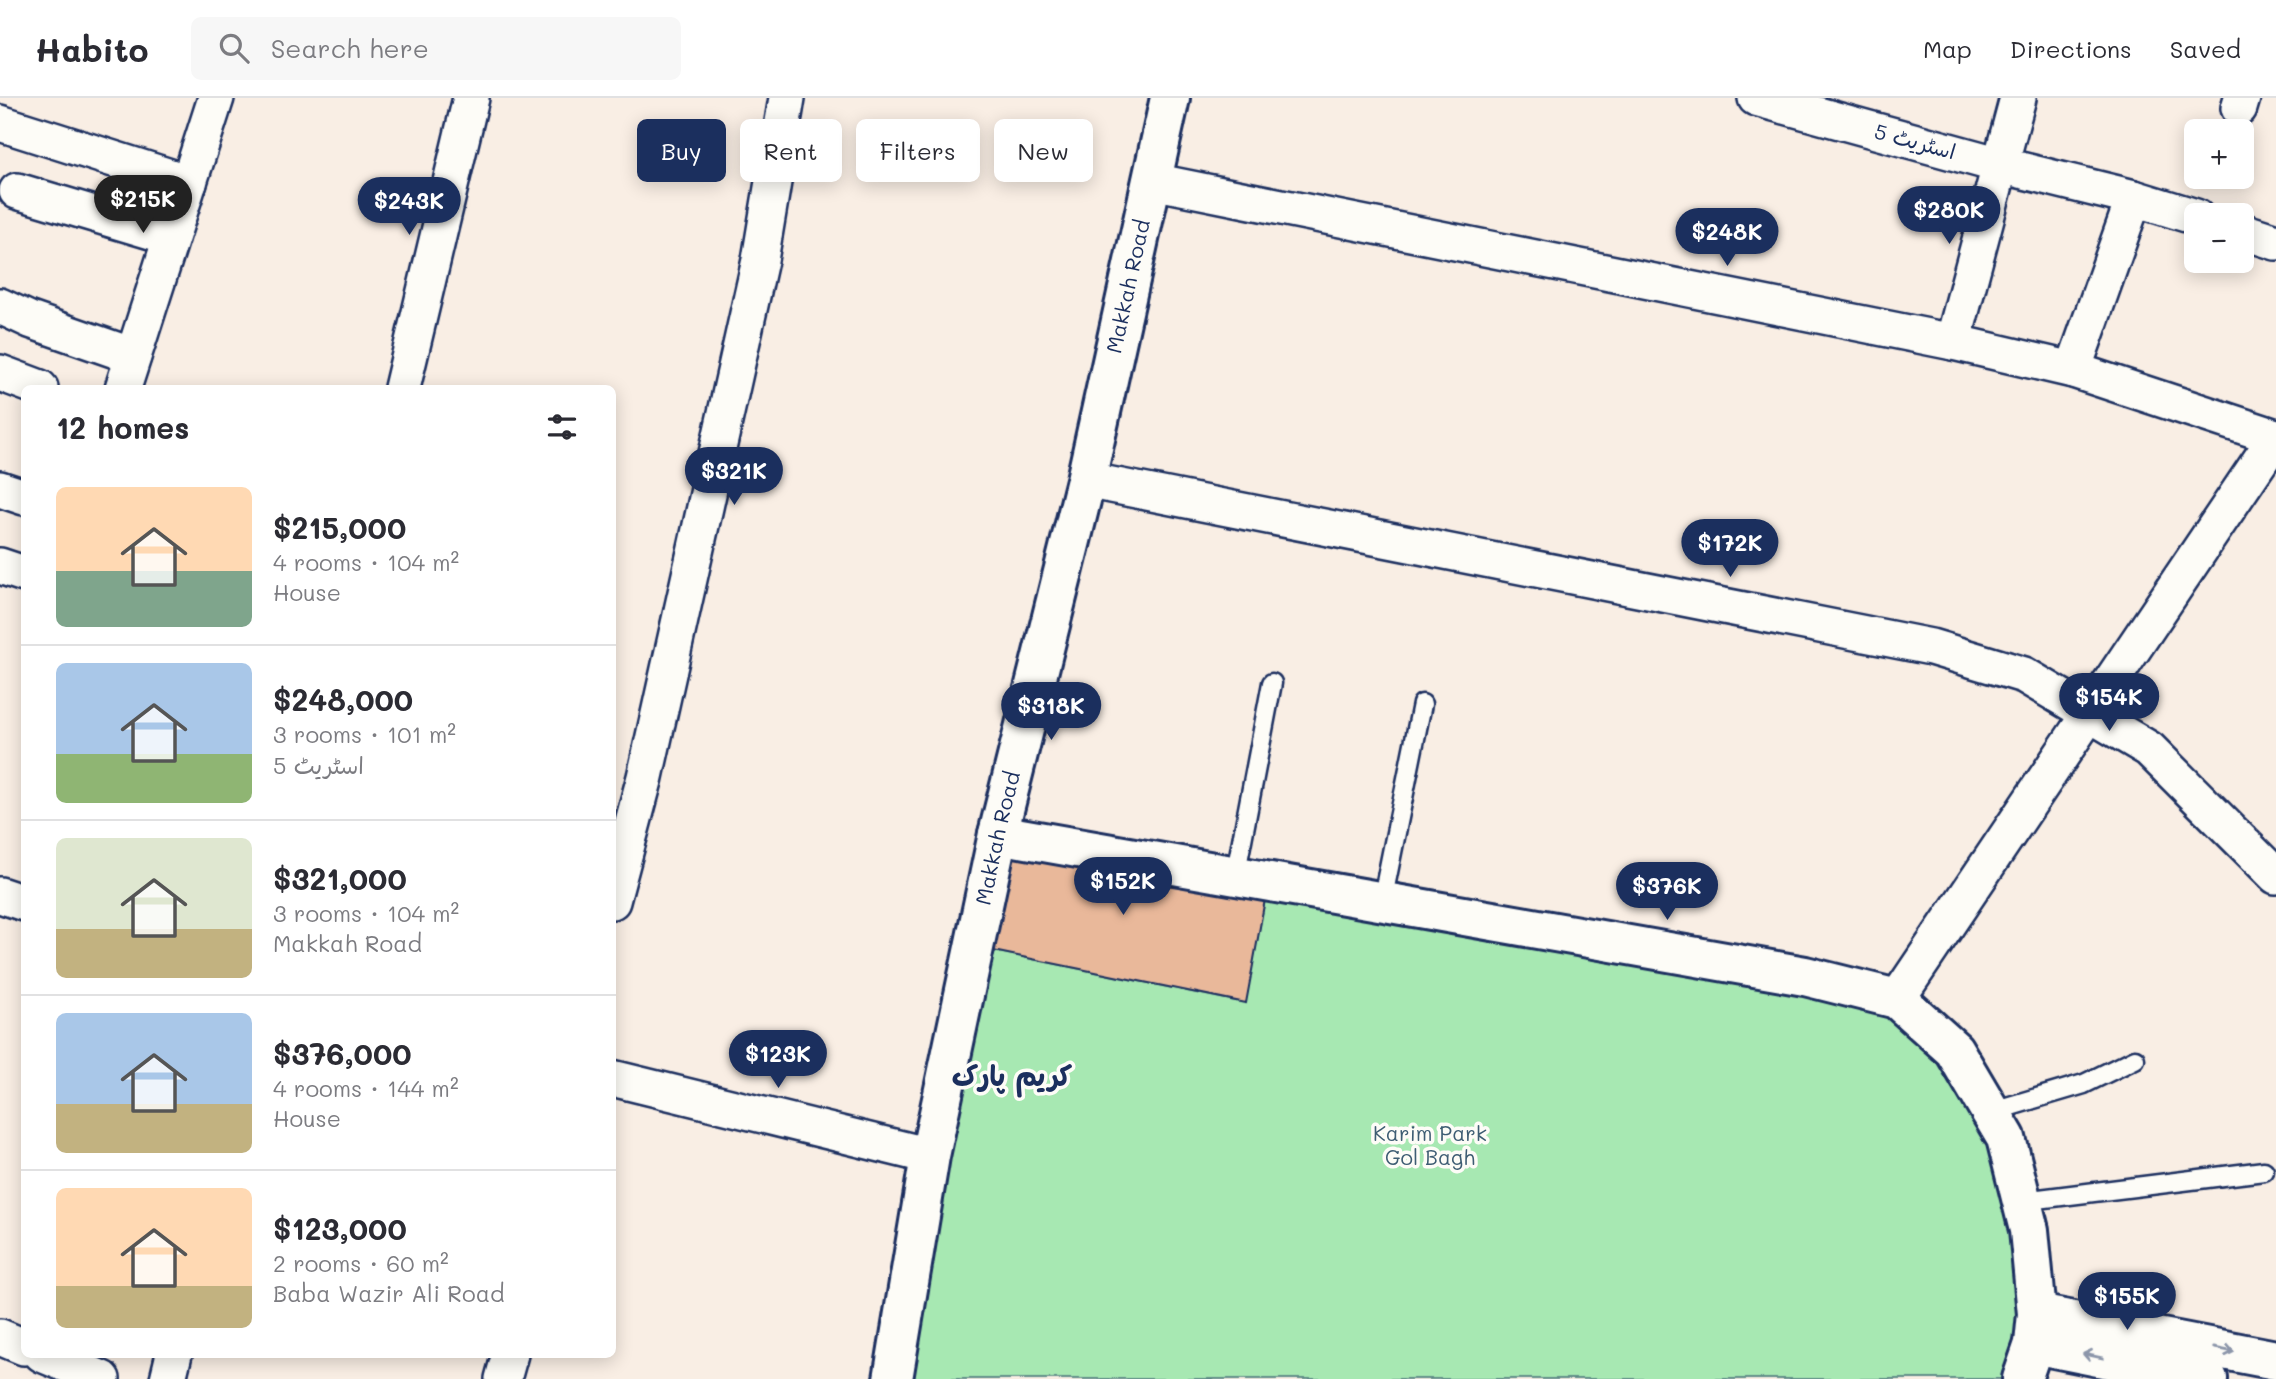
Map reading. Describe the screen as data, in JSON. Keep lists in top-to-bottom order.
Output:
{
  "streets": {
    "street": ["اسٹریٹ 5", "Makkah Road"]
  },
  "districts": ["کریم پارک"],
  "parks": ["Karim Park Gol Bagh"],
  "page": {
    "header": "Habito",
    "search": "Search here",
    "nav": ["Map", "Directions", "Saved"],
    "map_buttons": ["+", "−"],
    "chip": [
      "Buy",
      "Rent",
      "Filters",
      "New"
    ],
    "price": [
      "$215K",
      "$243K",
      "$280K",
      "$248K",
      "$321K",
      "$172K",
      "$154K",
      "$318K",
      "$152K",
      "$376K",
      "$123K",
      "$155K"
    ],
    "heading": "12 homes",
    "list": [
      {
        "name": "$215,000",
        "note": "4 rooms · 104 m² · House"
      },
      {
        "name": "$248,000",
        "note": "3 rooms · 101 m² · اسٹریٹ 5"
      },
      {
        "name": "$321,000",
        "note": "3 rooms · 104 m² · Makkah Road"
      },
      {
        "name": "$376,000",
        "note": "4 rooms · 144 m² · House"
      },
      {
        "name": "$123,000",
        "note": "2 rooms · 60 m² · Baba Wazir Ali Road"
      }
    ]
  }
}
